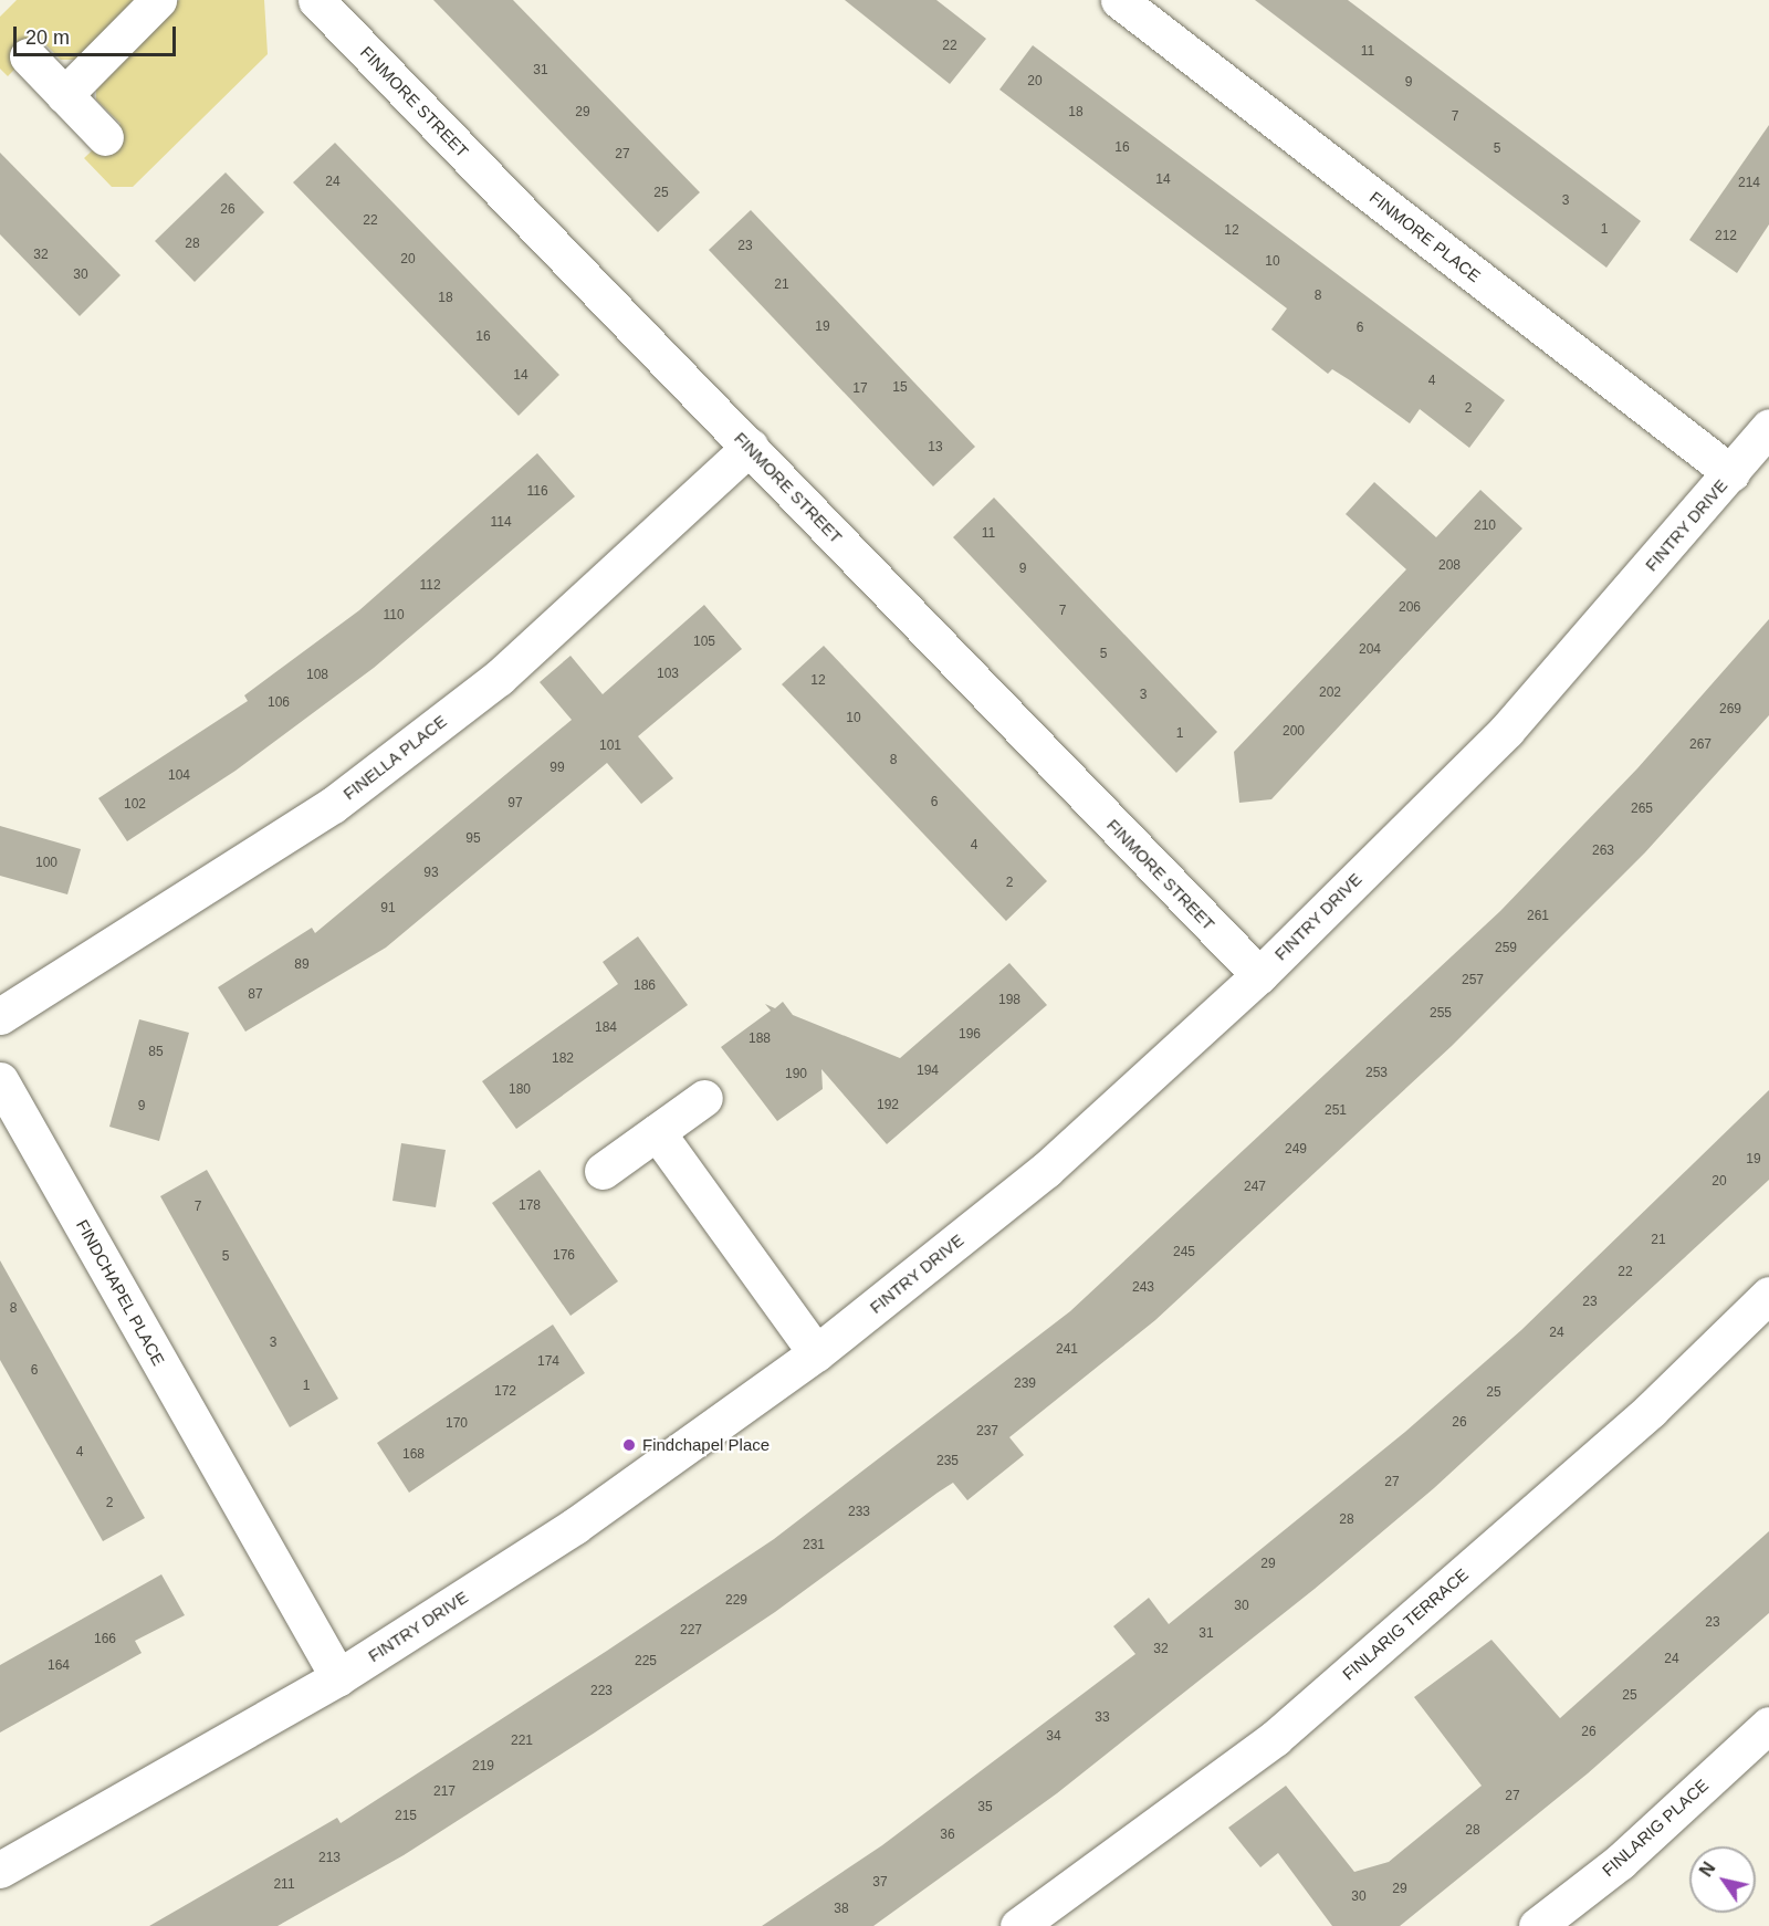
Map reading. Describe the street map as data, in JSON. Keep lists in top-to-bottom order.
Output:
{
  "streets": {
    "street": [
      "FINMORE STREET",
      "FINMORE PLACE",
      "FINTRY DRIVE",
      "FINELLA PLACE",
      "FINDCHAPEL PLACE",
      "FINLARIG TERRACE",
      "FINLARIG PLACE"
    ]
  },
  "crossings": [
    ["FINMORE STREET", "FINTRY DRIVE"],
    ["FINMORE STREET", "FINELLA PLACE"],
    ["FINMORE PLACE", "FINTRY DRIVE"],
    ["FINTRY DRIVE", "FINDCHAPEL PLACE"]
  ],
  "places": ["Findchapel Place"],
  "house_numbers": [
    "22",
    "11",
    "31",
    "20",
    "9",
    "29",
    "18",
    "7",
    "16",
    "5",
    "27",
    "14",
    "24",
    "214",
    "25",
    "3",
    "26",
    "22",
    "1",
    "12",
    "212",
    "28",
    "23",
    "32",
    "20",
    "10",
    "30",
    "21",
    "8",
    "18",
    "19",
    "6",
    "16",
    "14",
    "4",
    "15",
    "17",
    "2",
    "13",
    "116",
    "114",
    "210",
    "11",
    "208",
    "9",
    "112",
    "206",
    "7",
    "110",
    "105",
    "204",
    "5",
    "103",
    "108",
    "12",
    "202",
    "3",
    "106",
    "269",
    "10",
    "200",
    "1",
    "267",
    "101",
    "8",
    "99",
    "104",
    "6",
    "97",
    "102",
    "265",
    "95",
    "4",
    "263",
    "100",
    "93",
    "2",
    "91",
    "261",
    "259",
    "89",
    "257",
    "186",
    "87",
    "198",
    "255",
    "184",
    "196",
    "188",
    "85",
    "182",
    "194",
    "253",
    "190",
    "180",
    "192",
    "9",
    "251",
    "249",
    "19",
    "20",
    "247",
    "178",
    "7",
    "21",
    "245",
    "176",
    "5",
    "22",
    "243",
    "23",
    "8",
    "24",
    "3",
    "241",
    "174",
    "6",
    "239",
    "1",
    "172",
    "25",
    "26",
    "170",
    "237",
    "4",
    "168",
    "235",
    "27",
    "2",
    "233",
    "28",
    "231",
    "29",
    "229",
    "30",
    "23",
    "227",
    "31",
    "166",
    "32",
    "24",
    "225",
    "164",
    "223",
    "25",
    "33",
    "26",
    "34",
    "221",
    "219",
    "217",
    "27",
    "35",
    "215",
    "28",
    "36",
    "213",
    "37",
    "211",
    "29",
    "30",
    "38"
  ],
  "scale_bar": "20 m",
  "north": "top left"
}
